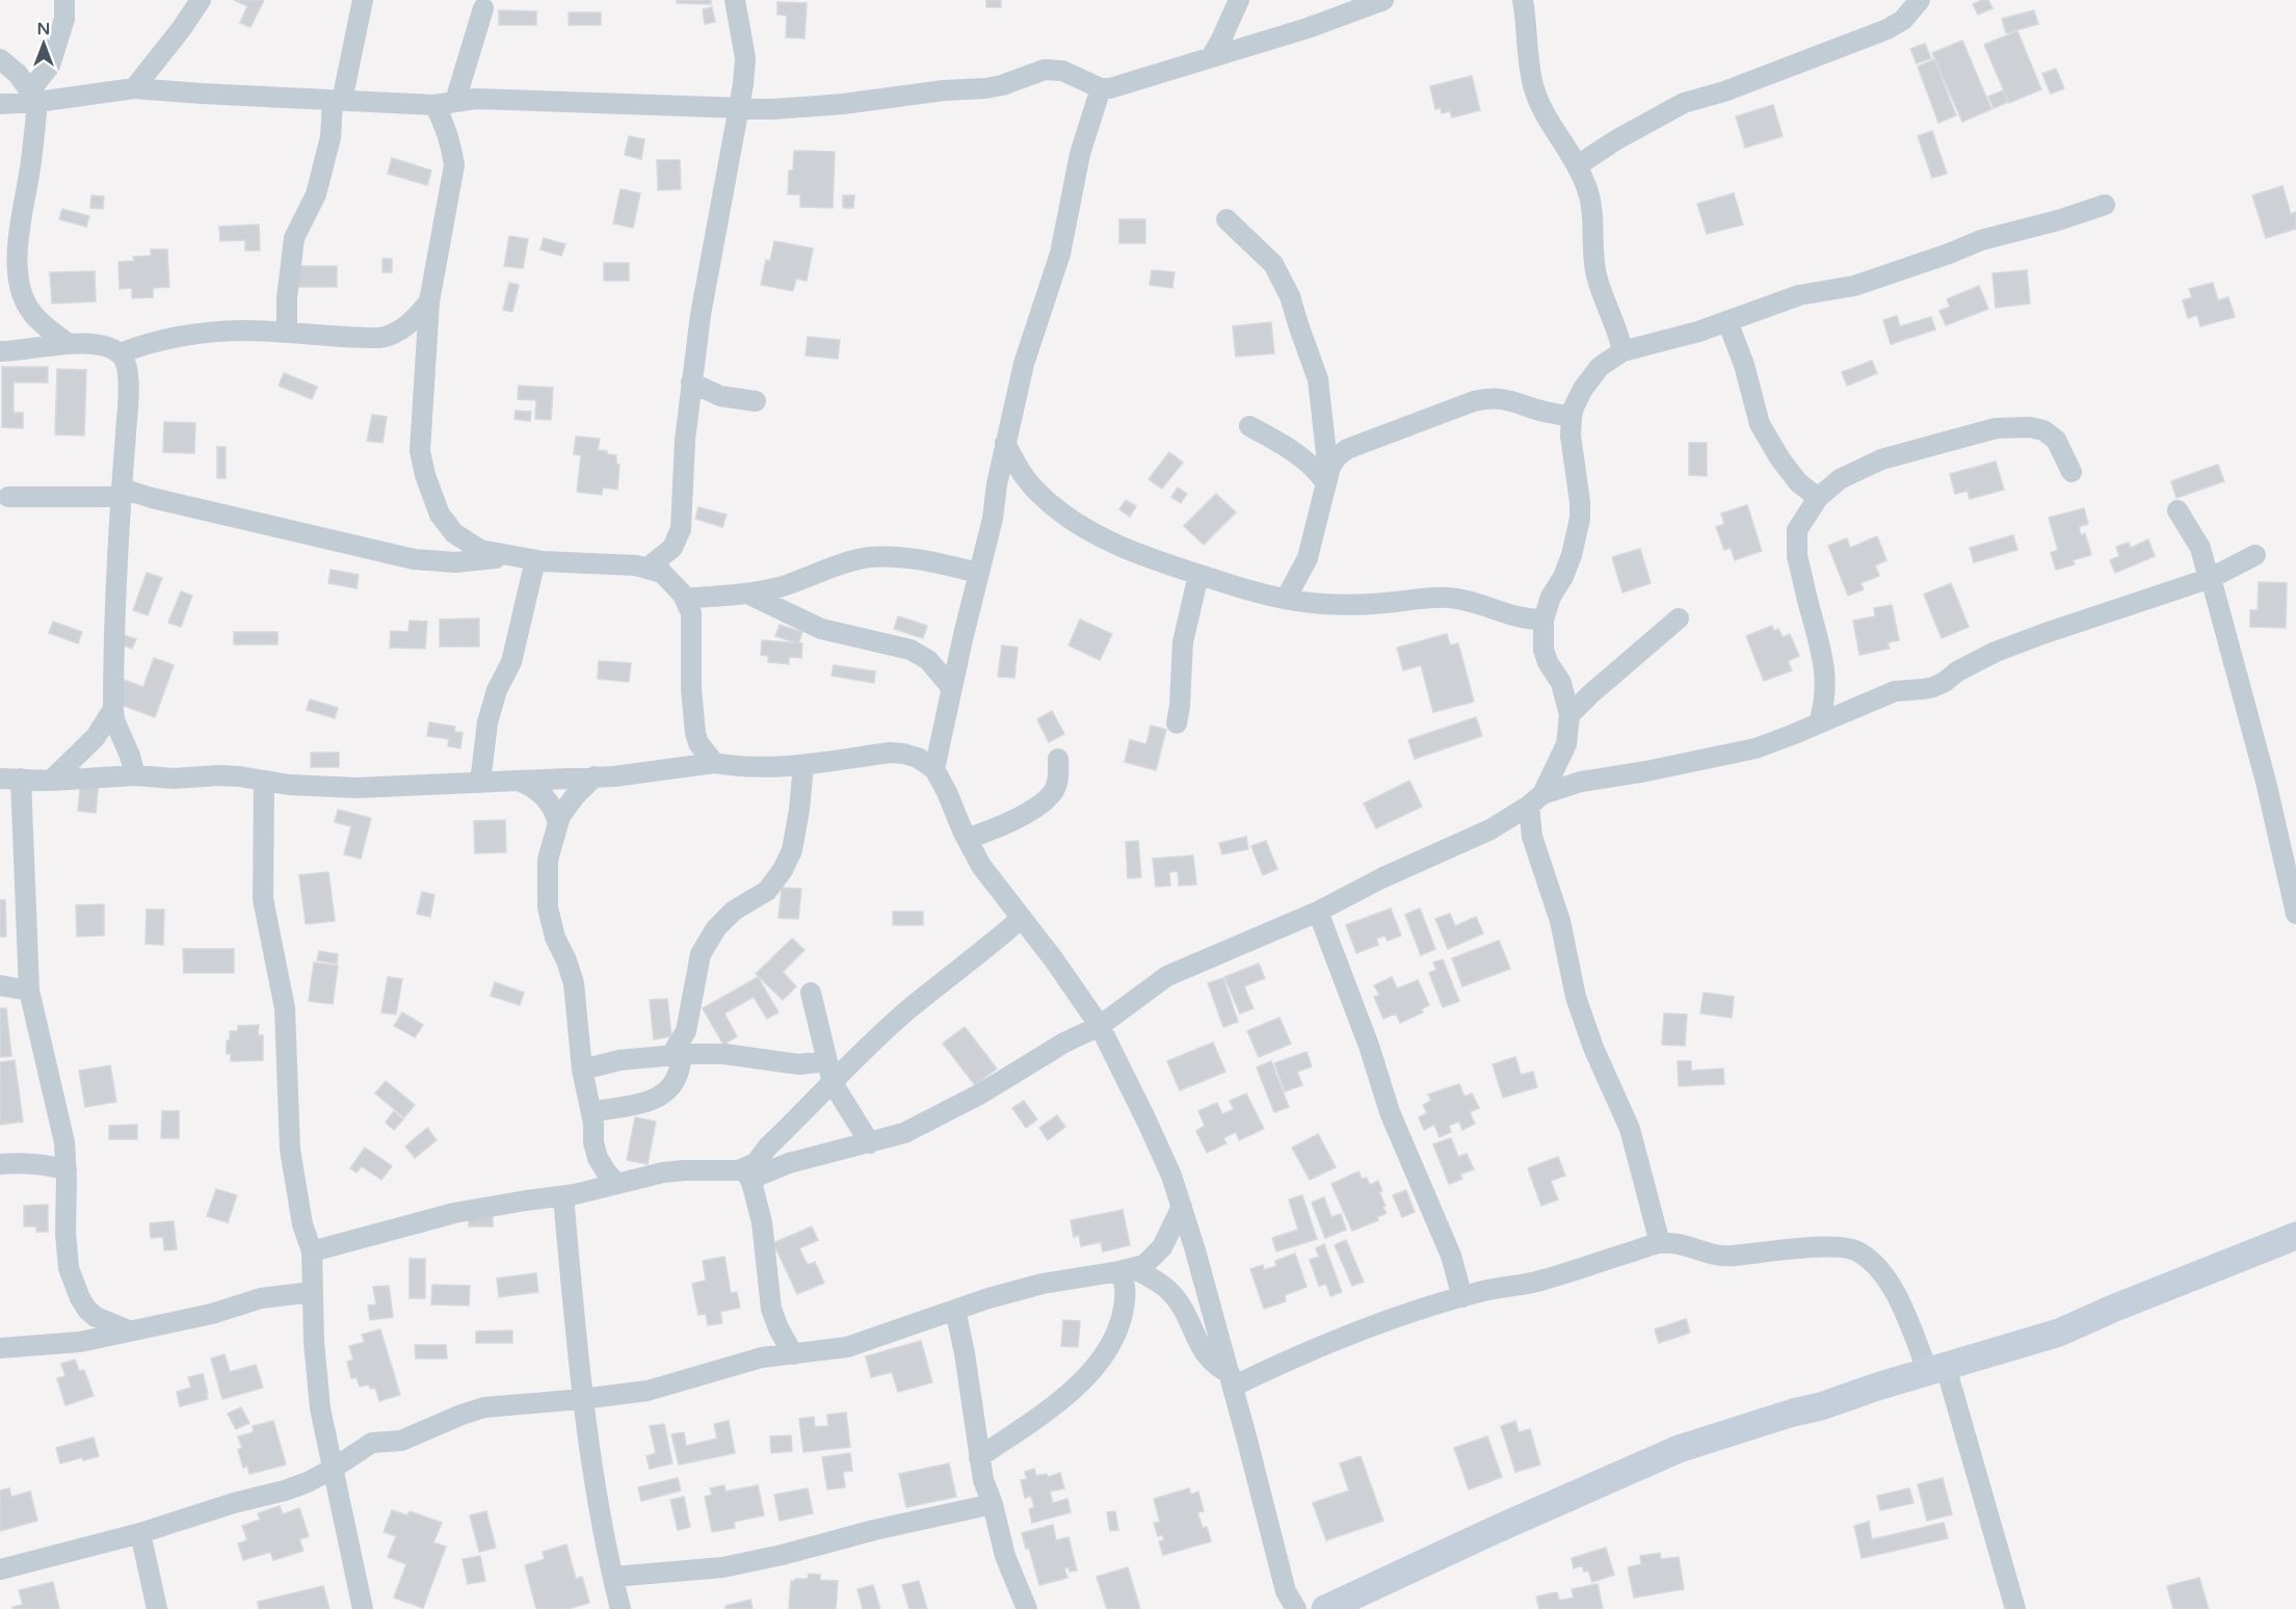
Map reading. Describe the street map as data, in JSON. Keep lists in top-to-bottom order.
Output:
{
  "north": "top"
}
